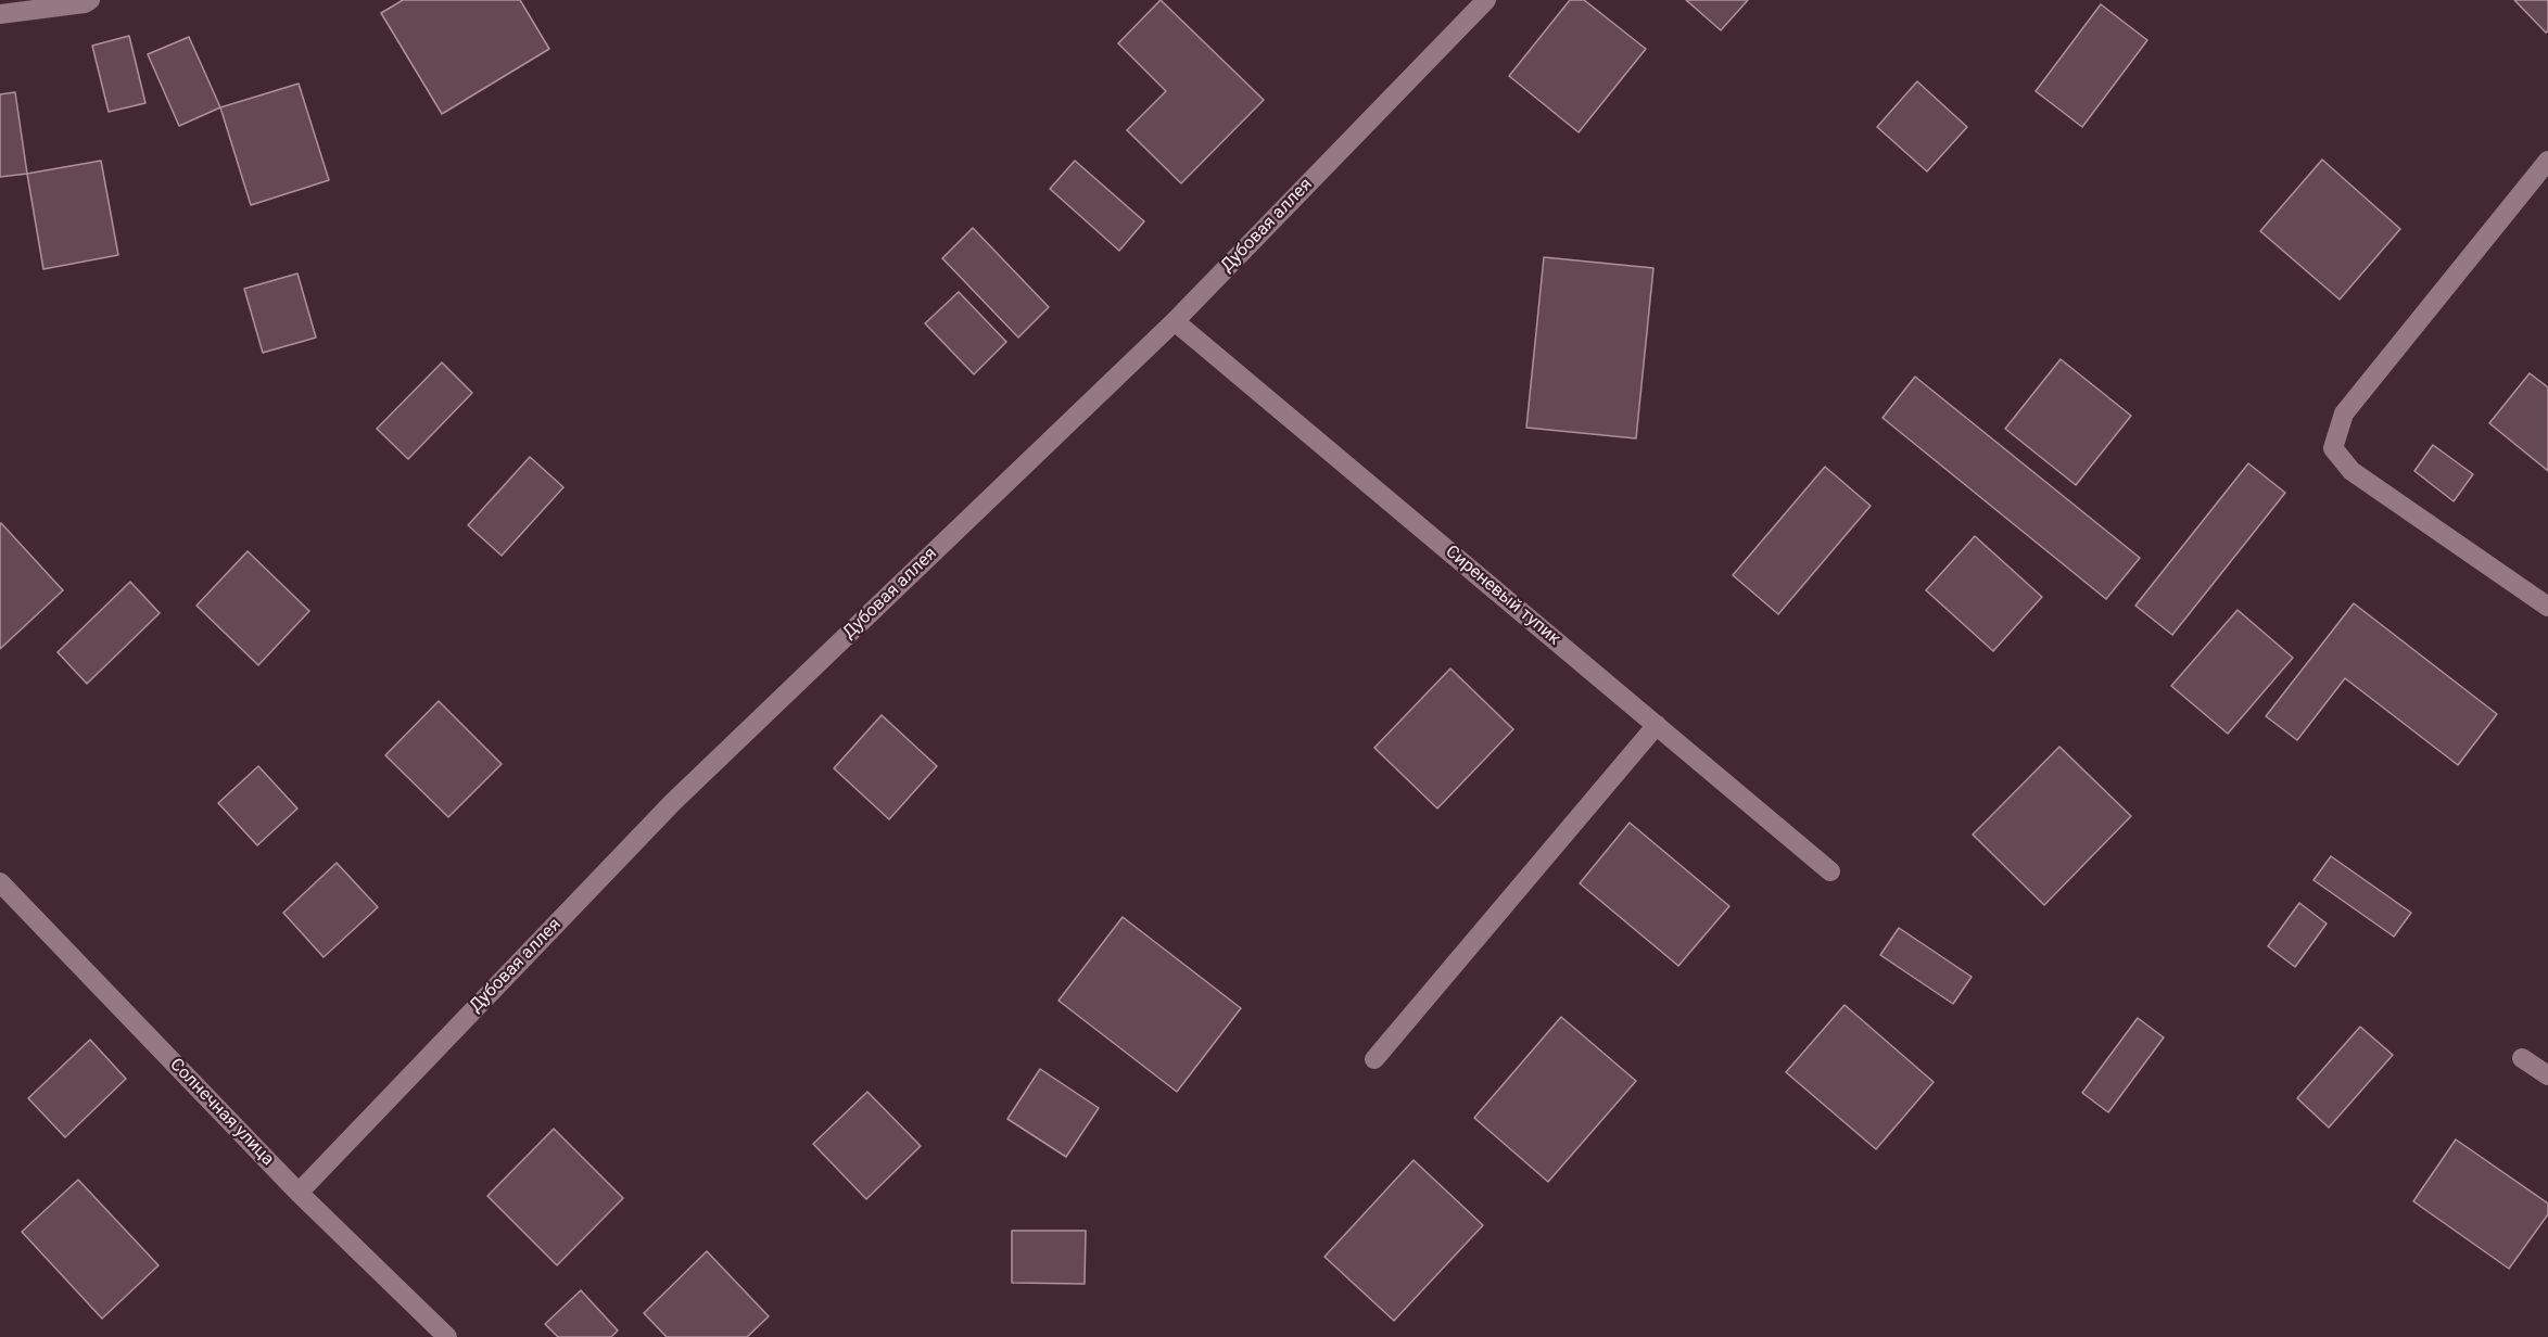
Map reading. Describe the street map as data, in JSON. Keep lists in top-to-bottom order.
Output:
{
  "streets": {
    "lane": ["Дубовая аллея", "Сиреневый тупик", "Солнечная улица"]
  },
  "crossings": [
    ["Дубовая аллея", "Сиреневый тупик"],
    ["Дубовая аллея", "Солнечная улица"]
  ]
}
